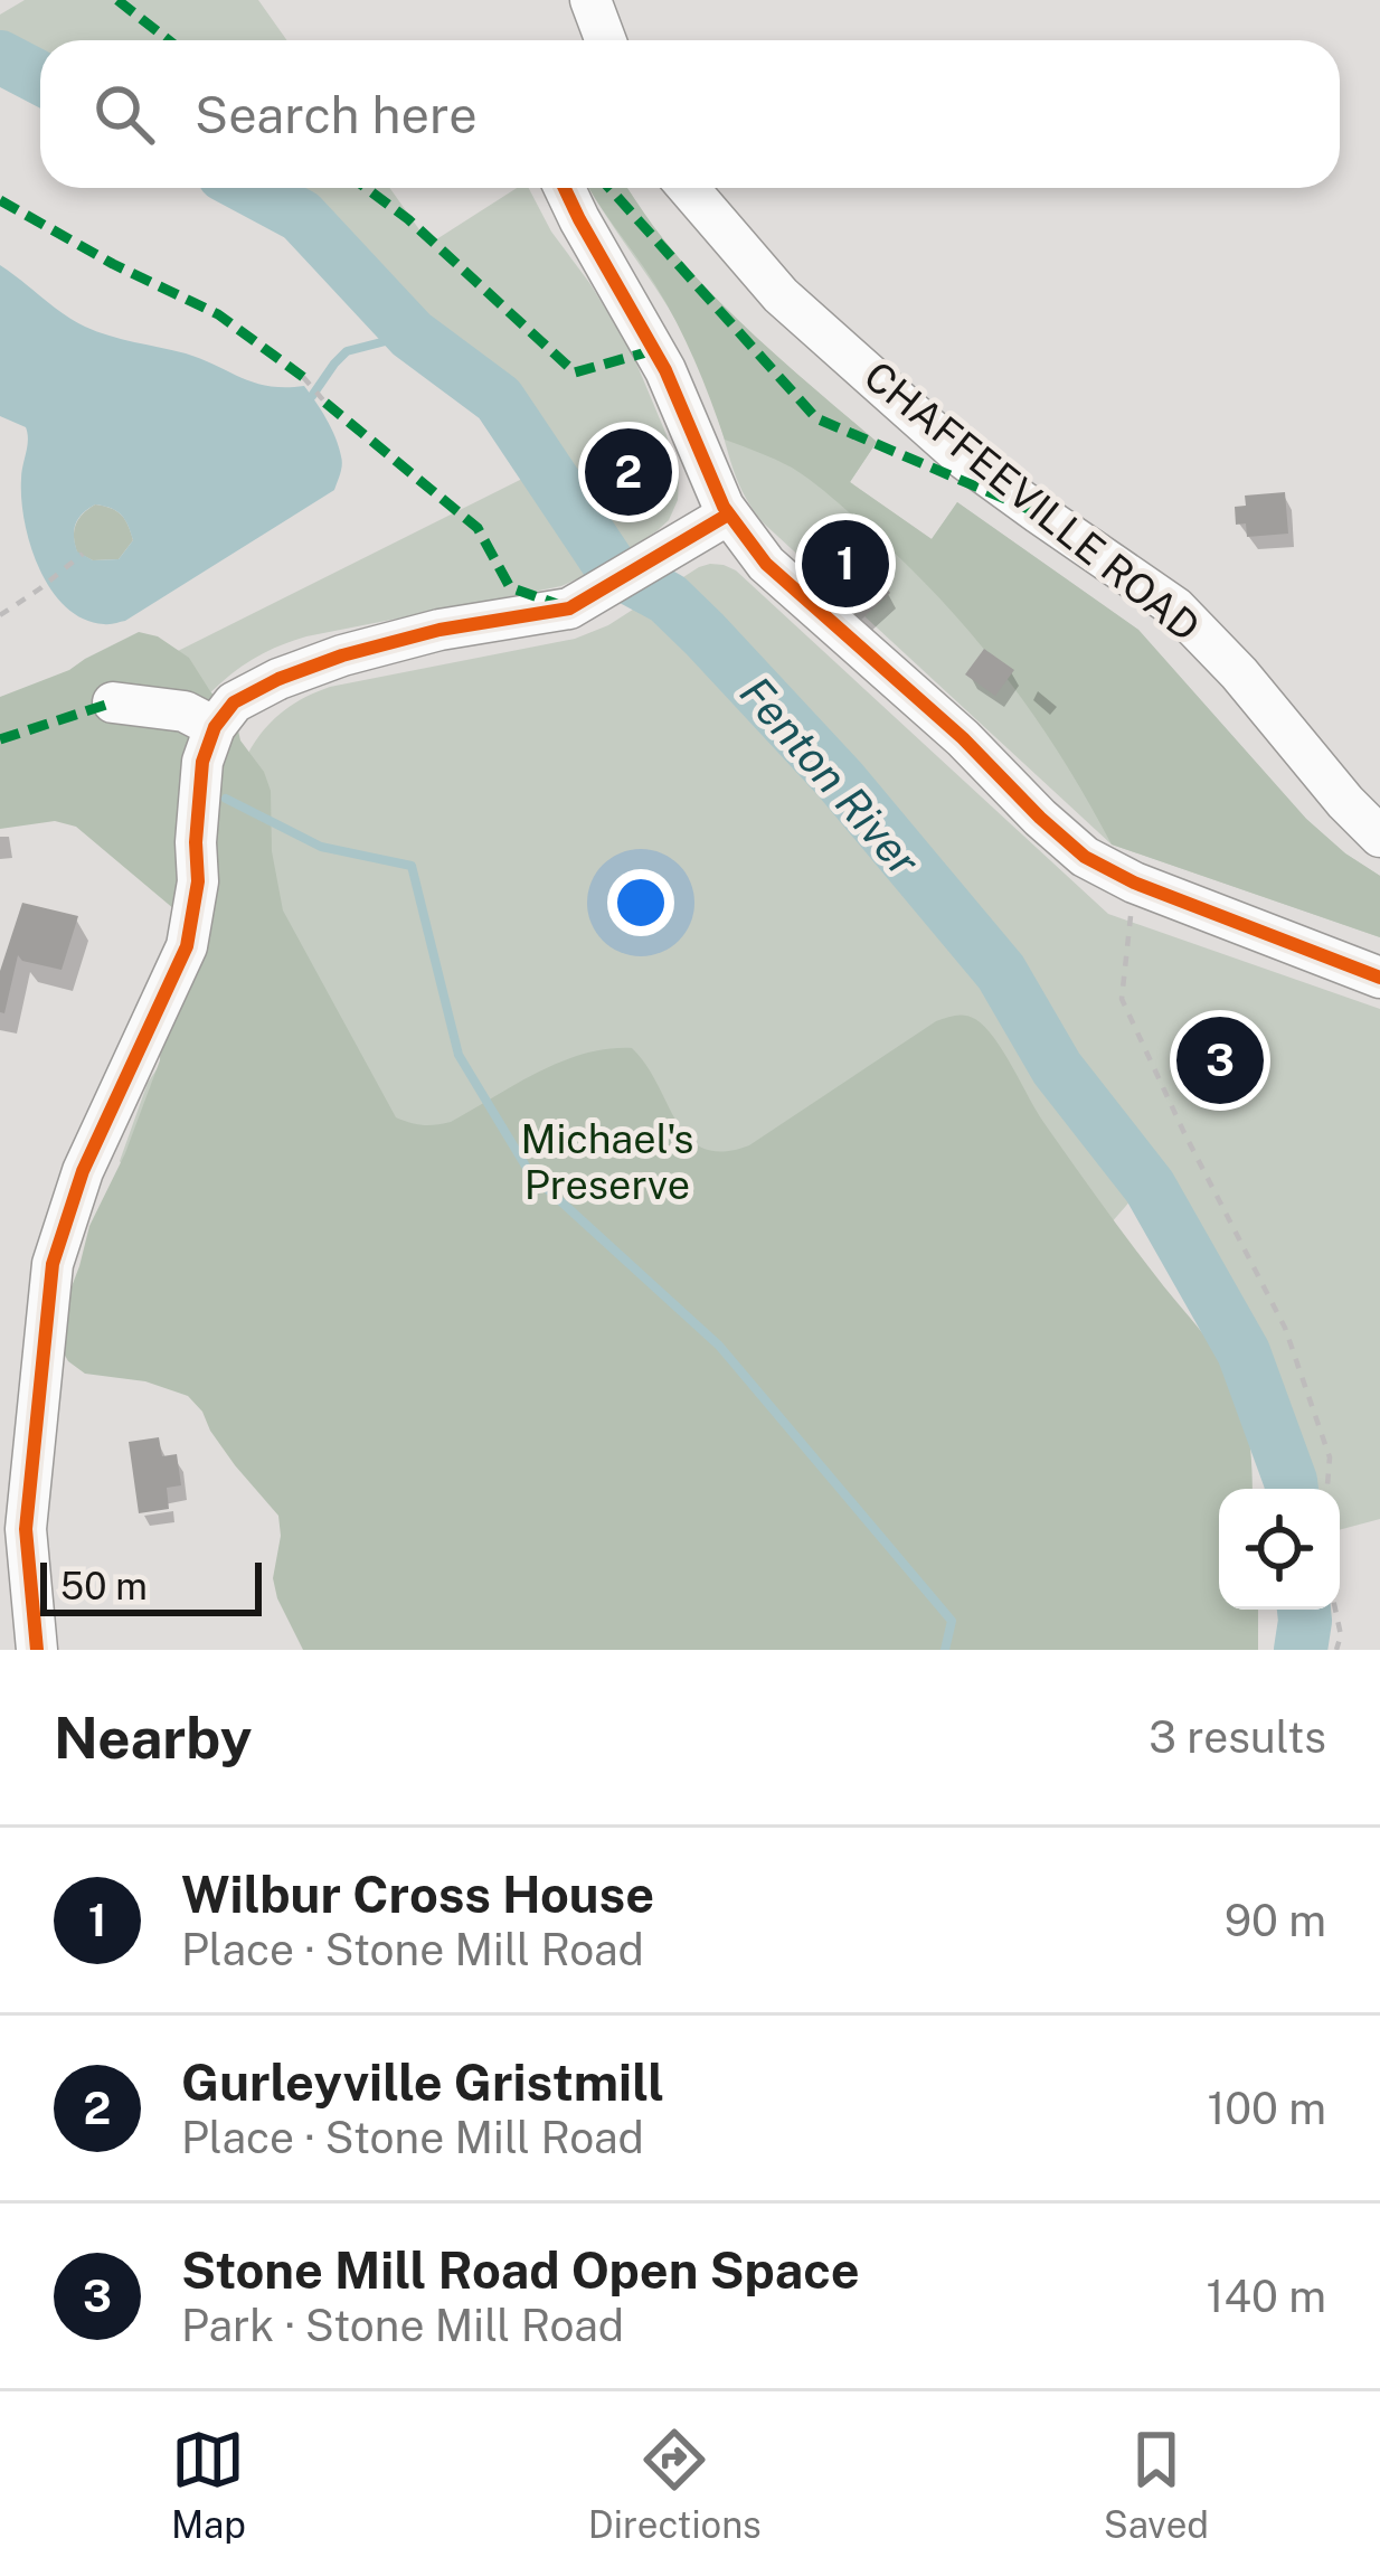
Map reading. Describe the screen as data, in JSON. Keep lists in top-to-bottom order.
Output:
{
  "streets": {
    "street": ["CHAFFEEVILLE ROAD"]
  },
  "water": ["Fenton River"],
  "parks": ["Michael's Preserve"],
  "scale_bar": "50 m",
  "page": {
    "search": "Search here",
    "pins": ["2", "1", "3"],
    "scale": "50 m",
    "heading": ["Nearby", "3 results"],
    "list": [
      {
        "mark": "1",
        "name": "Wilbur Cross House",
        "note": "Place · Stone Mill Road",
        "value": "90 m"
      },
      {
        "mark": "2",
        "name": "Gurleyville Gristmill",
        "note": "Place · Stone Mill Road",
        "value": "100 m"
      },
      {
        "mark": "3",
        "name": "Stone Mill Road Open Space",
        "note": "Park · Stone Mill Road",
        "value": "140 m"
      }
    ],
    "nav": ["Map", "Directions", "Saved"]
  }
}
